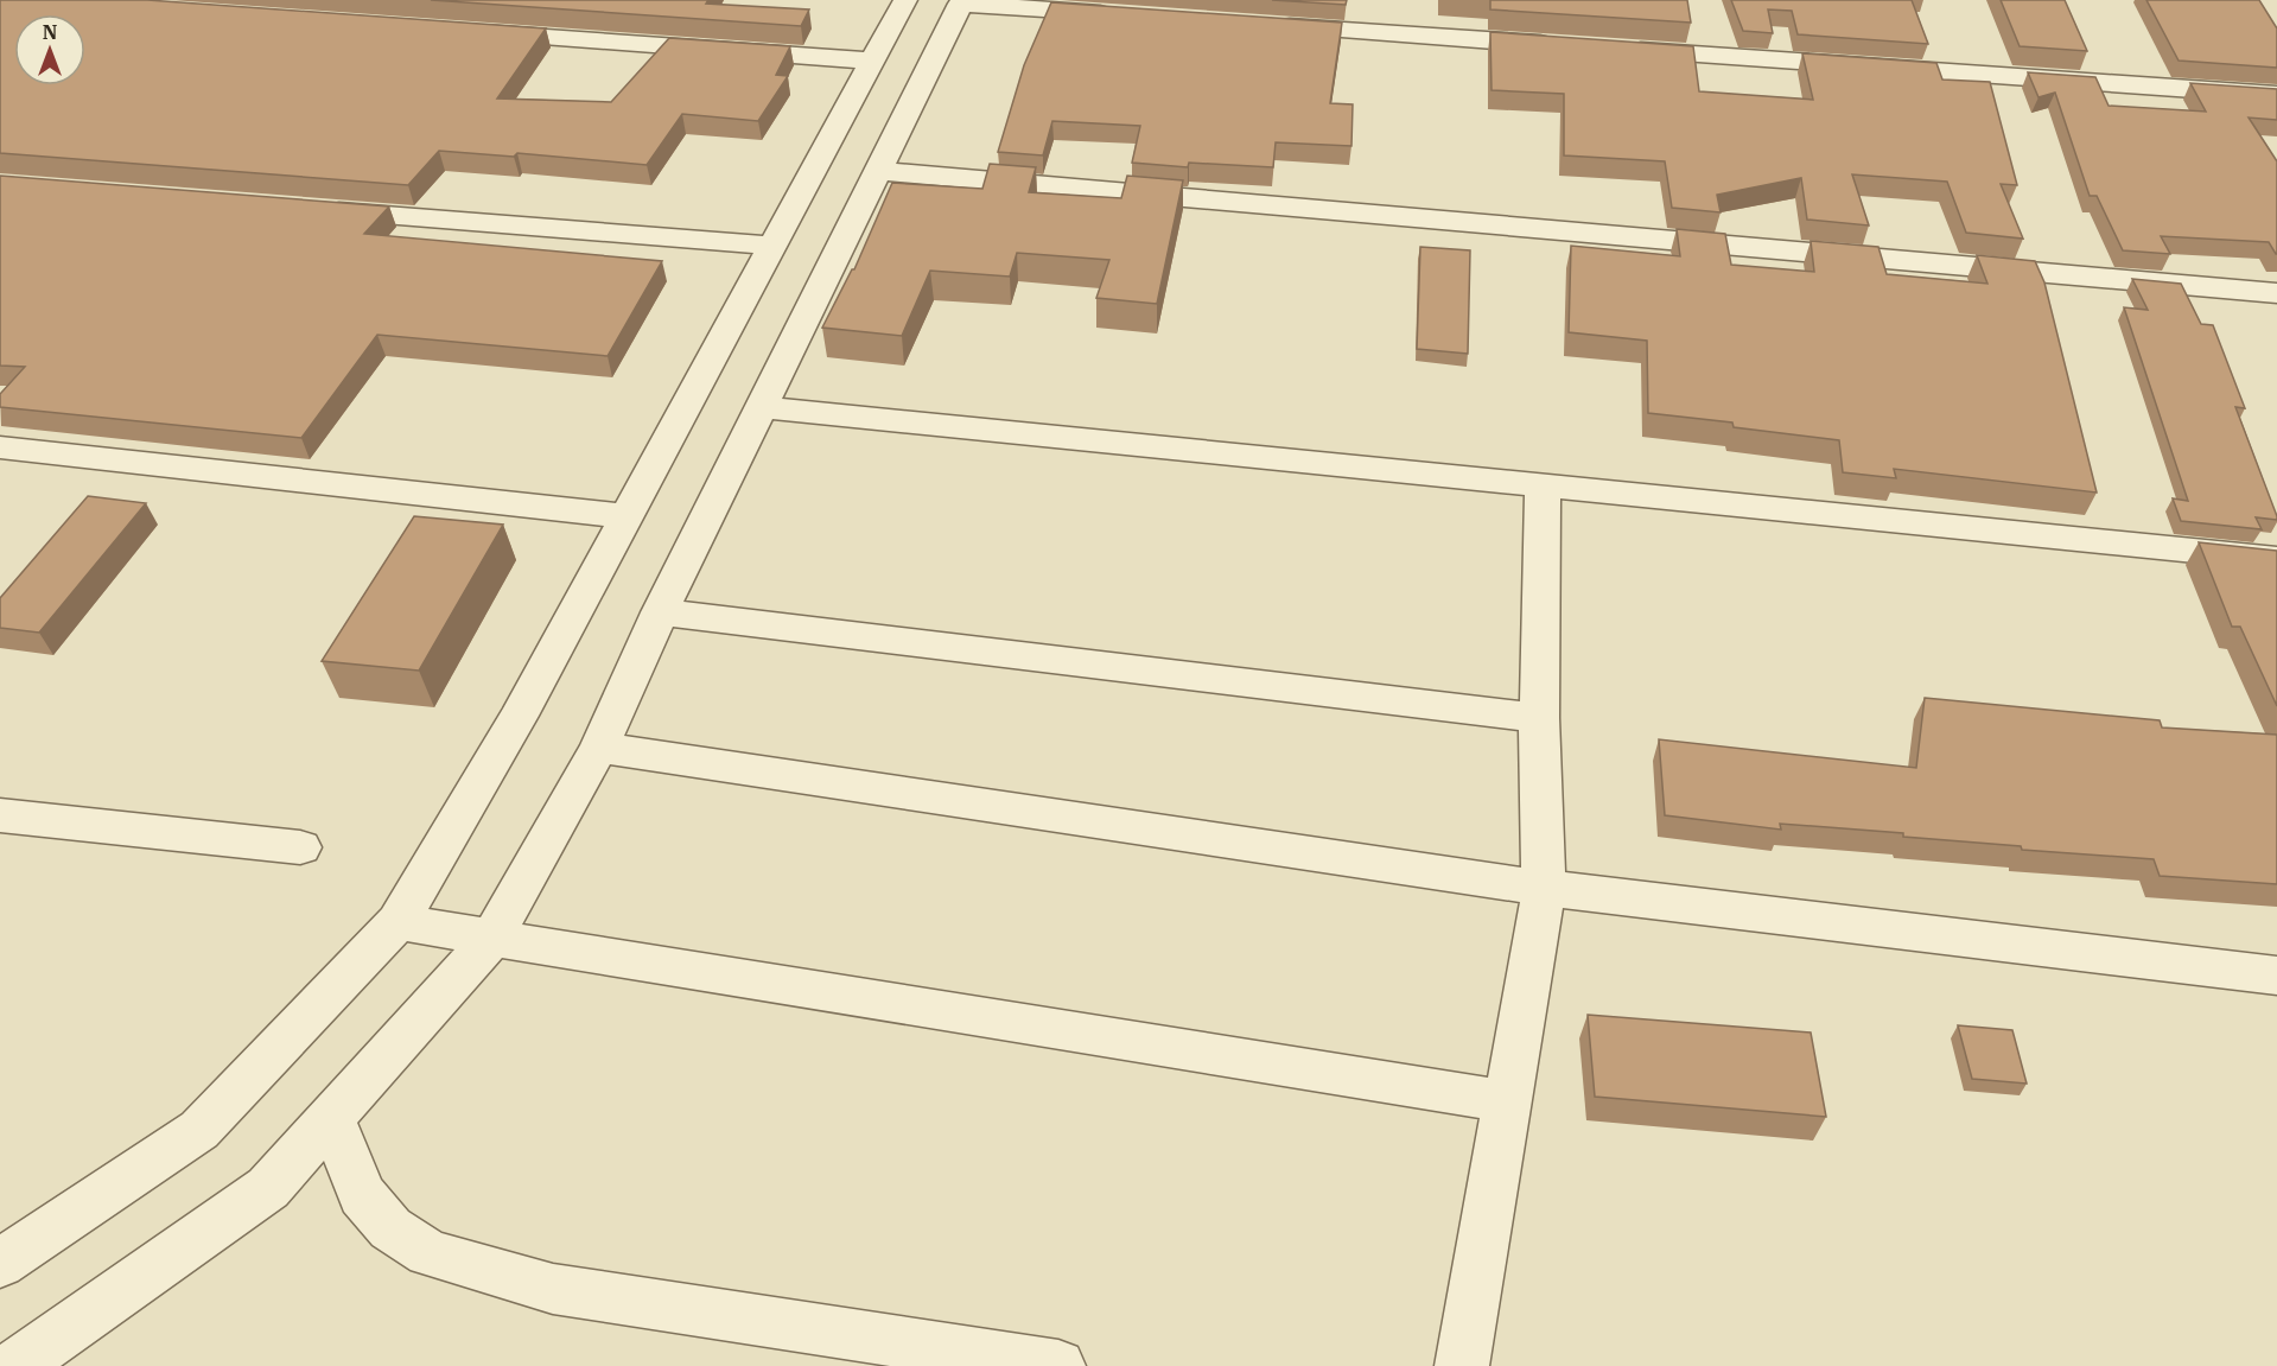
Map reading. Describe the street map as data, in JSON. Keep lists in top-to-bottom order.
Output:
{
  "north": "top"
}
